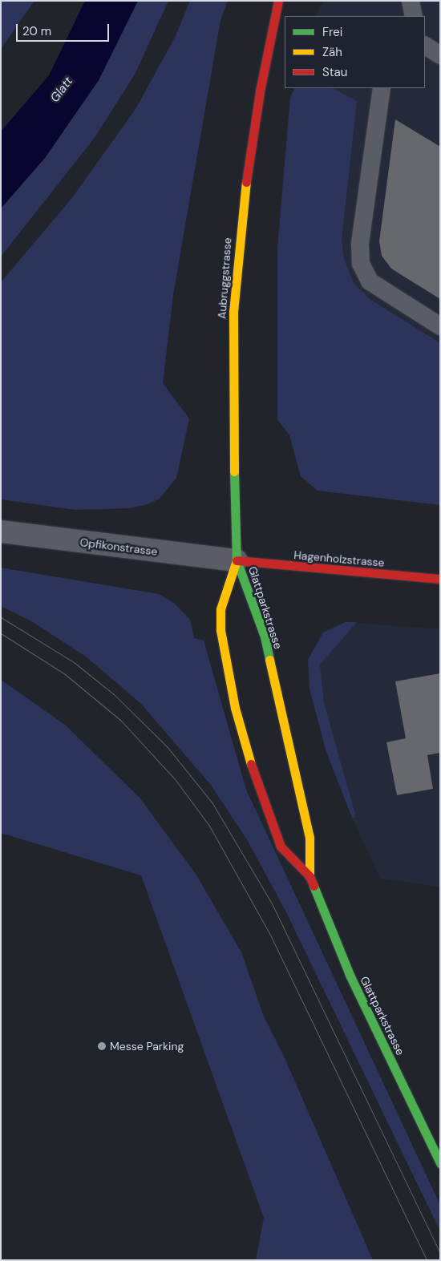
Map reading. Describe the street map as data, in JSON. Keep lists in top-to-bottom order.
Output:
{
  "streets": {
    "street": [
      "Aubruggstrasse",
      "Opfikonstrasse",
      "Hagenholzstrasse",
      "Glattparkstrasse"
    ]
  },
  "crossings": [
    ["Aubruggstrasse", "Opfikonstrasse"],
    ["Aubruggstrasse", "Hagenholzstrasse"],
    ["Aubruggstrasse", "Glattparkstrasse"],
    ["Opfikonstrasse", "Hagenholzstrasse"],
    ["Opfikonstrasse", "Glattparkstrasse"],
    ["Hagenholzstrasse", "Glattparkstrasse"]
  ],
  "water": ["Glatt"],
  "places": ["Messe Parking"],
  "legend": ["Frei", "Zäh", "Stau"],
  "scale_bar": "20 m"
}
